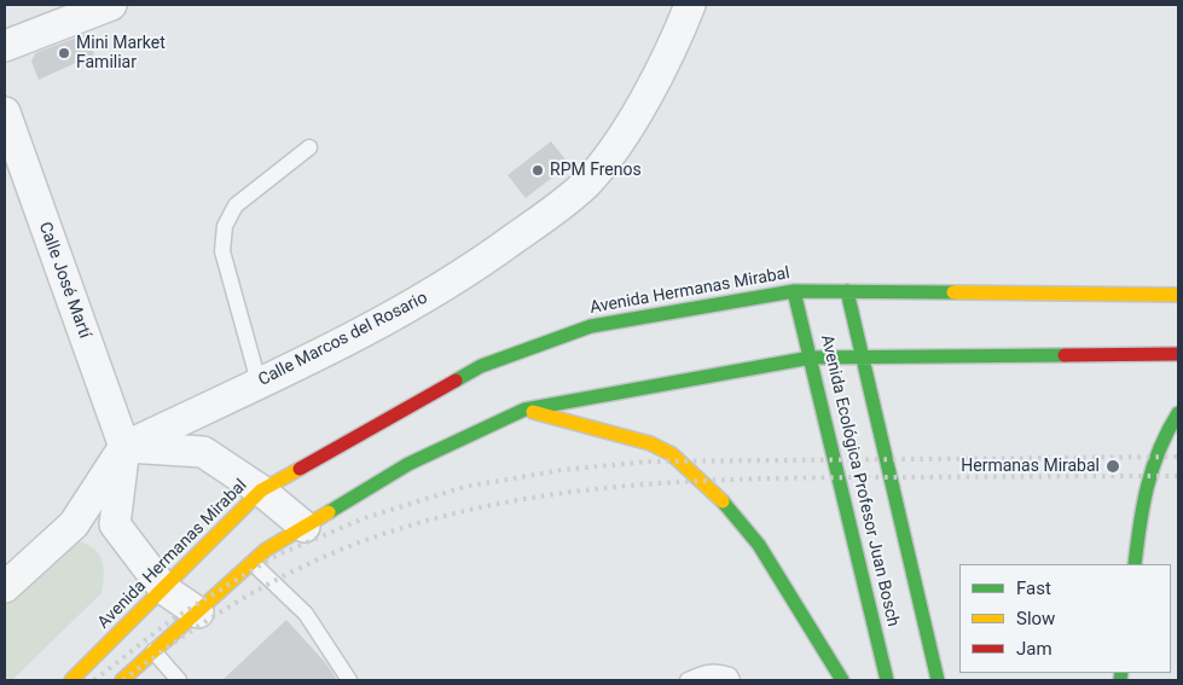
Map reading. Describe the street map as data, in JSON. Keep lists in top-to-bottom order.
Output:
{
  "streets": {
    "main road": ["Avenida Hermanas Mirabal", "Avenida Ecológica Profesor Juan Bosch"],
    "street": ["Calle José Martí", "Calle Marcos del Rosario"]
  },
  "crossings": [
    ["Calle José Martí", "Calle Marcos del Rosario"],
    ["Avenida Hermanas Mirabal", "Avenida Ecológica Profesor Juan Bosch"]
  ],
  "places": ["Mini Market Familiar", "RPM Frenos", "Hermanas Mirabal"],
  "legend": ["Fast", "Slow", "Jam"]
}
